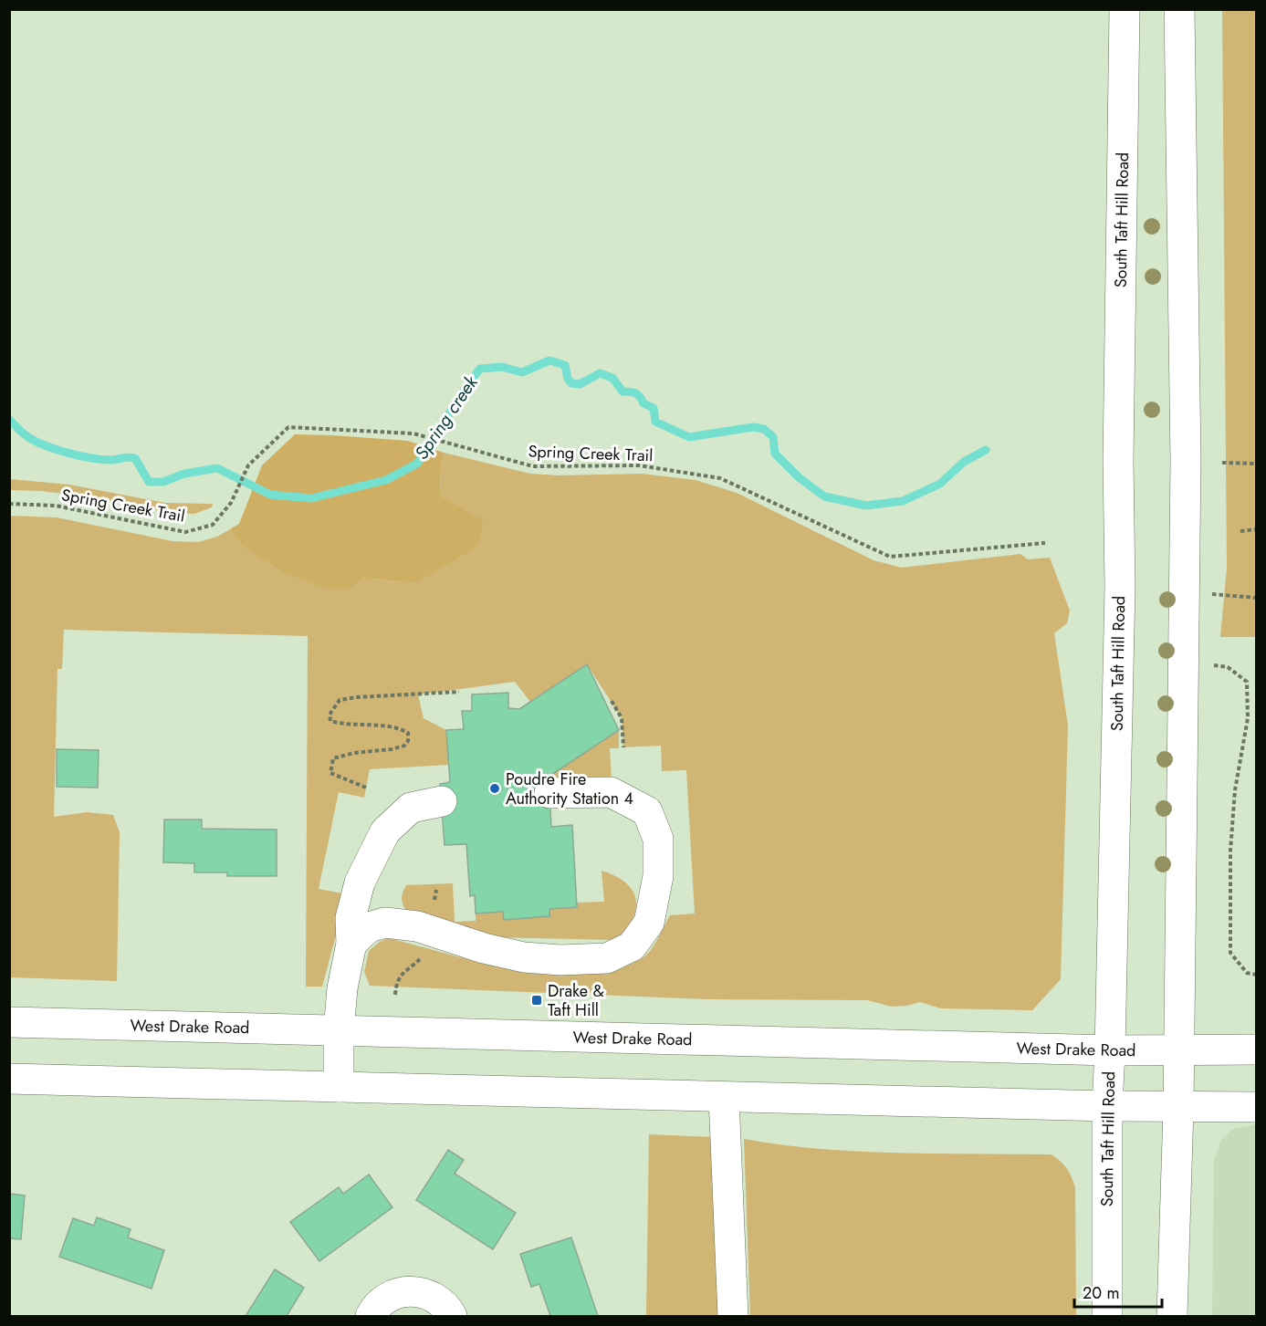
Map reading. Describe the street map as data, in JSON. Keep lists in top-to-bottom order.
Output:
{
  "streets": {
    "main road": ["South Taft Hill Road", "West Drake Road"],
    "path": ["Spring Creek Trail"]
  },
  "crossings": [
    ["South Taft Hill Road", "West Drake Road"]
  ],
  "water": ["Spring creek"],
  "places": {
    "other": ["Poudre Fire Authority Station 4"],
    "transit": ["Drake & Taft Hill"]
  },
  "scale_bar": "20 m"
}
